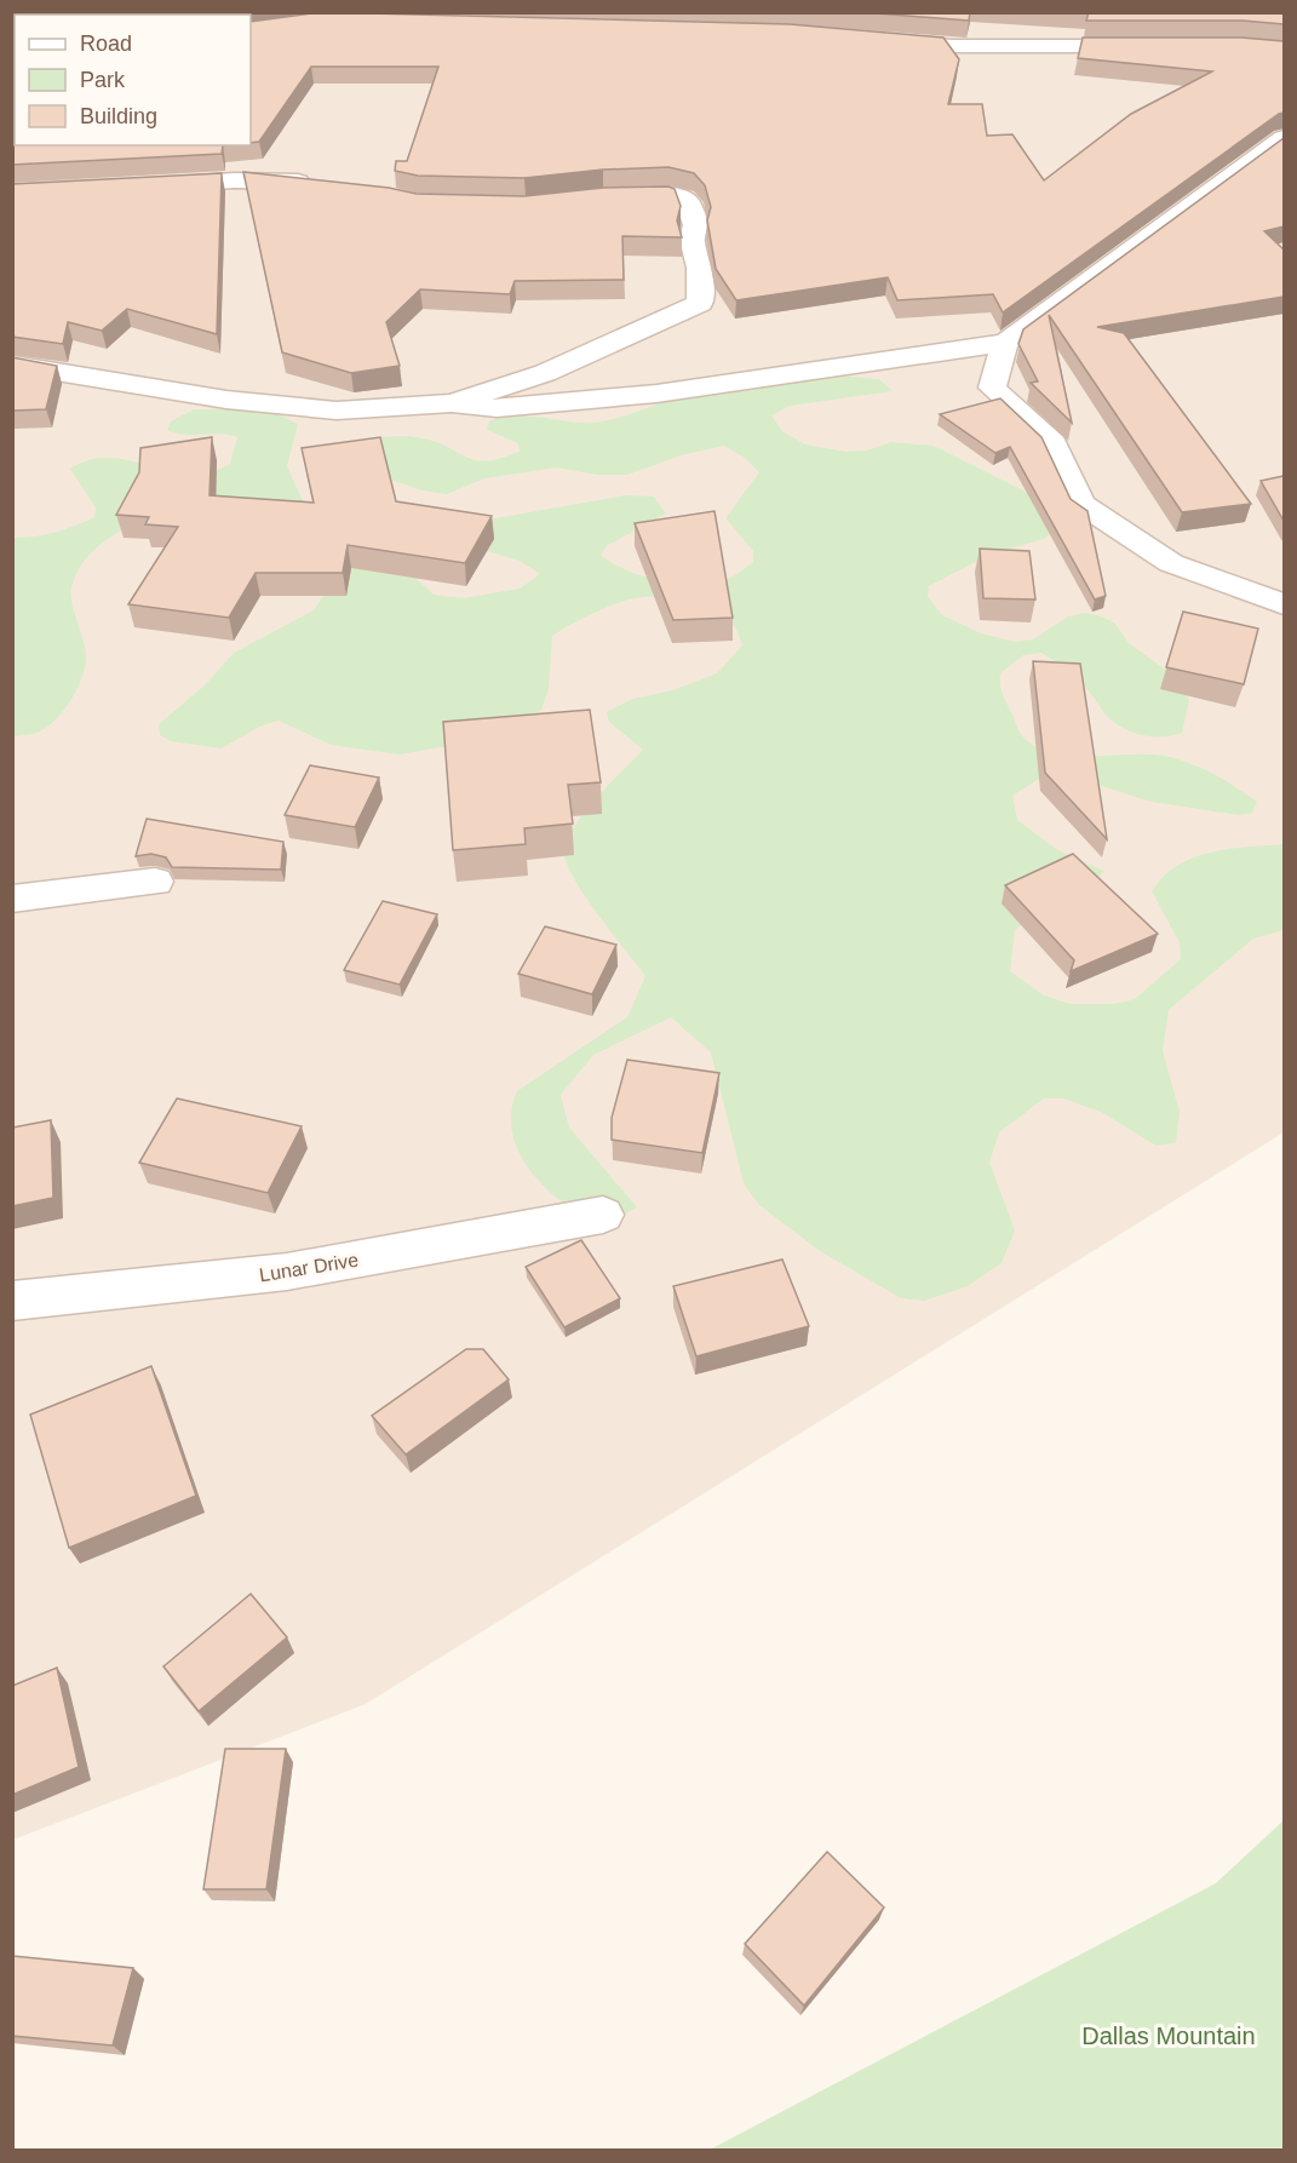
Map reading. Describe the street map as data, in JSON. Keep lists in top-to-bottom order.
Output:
{
  "streets": {
    "street": ["Lunar Drive"]
  },
  "parks": ["Dallas Mountain"],
  "legend": ["Road", "Park", "Building"]
}
